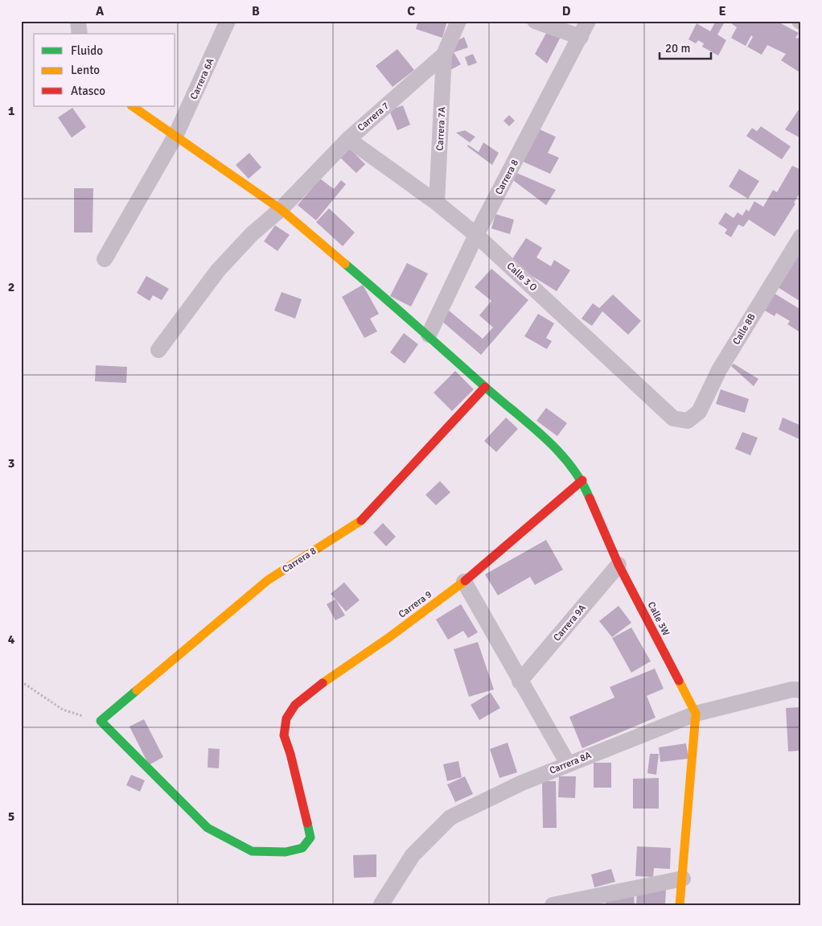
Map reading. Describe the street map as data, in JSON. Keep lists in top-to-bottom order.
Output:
{
  "streets": {
    "street": [
      "Carrera 6A",
      "Carrera 7",
      "Carrera 7A",
      "Carrera 8",
      "Calle 3 O",
      "Calle 8B",
      "Carrera 9",
      "Calle 3W",
      "Carrera 9A",
      "Carrera 8A"
    ]
  },
  "crossings": [
    ["Carrera 6A", "Calle 3W"],
    ["Carrera 7", "Carrera 7A"],
    ["Carrera 7", "Calle 3 O"],
    ["Carrera 7", "Calle 3W"],
    ["Carrera 7A", "Calle 3 O"],
    ["Carrera 8", "Calle 3 O"],
    ["Carrera 8", "Carrera 9"],
    ["Carrera 8", "Calle 3W"],
    ["Calle 3 O", "Calle 8B"],
    ["Carrera 9", "Calle 3W"],
    ["Calle 3W", "Carrera 9A"],
    ["Calle 3W", "Carrera 8A"]
  ],
  "legend": ["Fluido", "Lento", "Atasco"],
  "scale_bar": "20 m",
  "grid": {
    "columns": [
      "A",
      "B",
      "C",
      "D",
      "E"
    ],
    "rows": [
      "1",
      "2",
      "3",
      "4",
      "5"
    ]
  }
}
